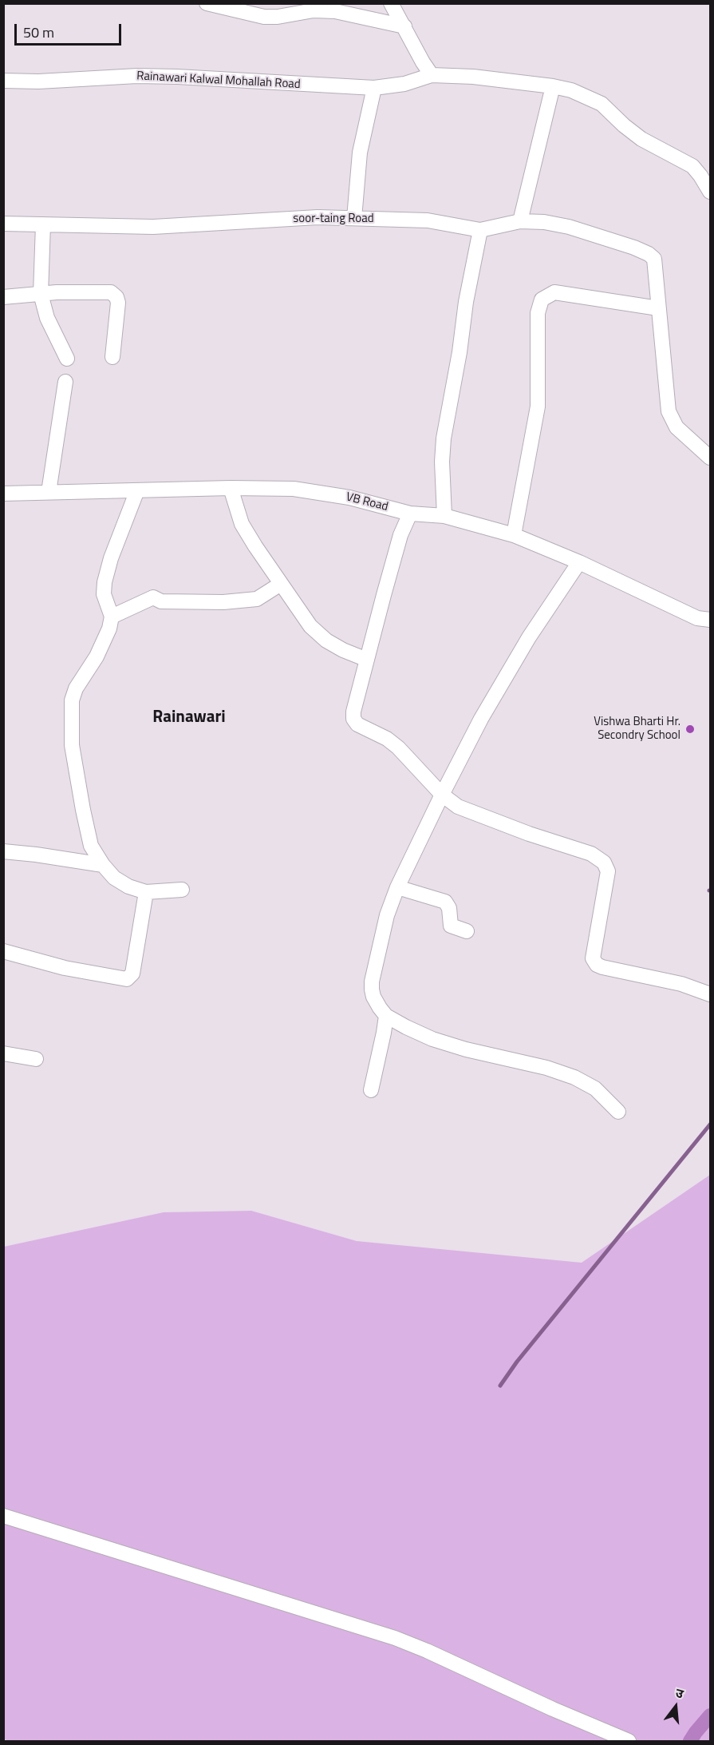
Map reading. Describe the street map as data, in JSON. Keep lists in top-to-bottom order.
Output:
{
  "streets": {
    "street": ["Rainawari Kalwal Mohallah Road", "soor-taing Road", "VB Road"]
  },
  "districts": ["Rainawari"],
  "places": ["Vishwa Bharti Hr. Secondry School"],
  "scale_bar": "50 m",
  "north": "top"
}
